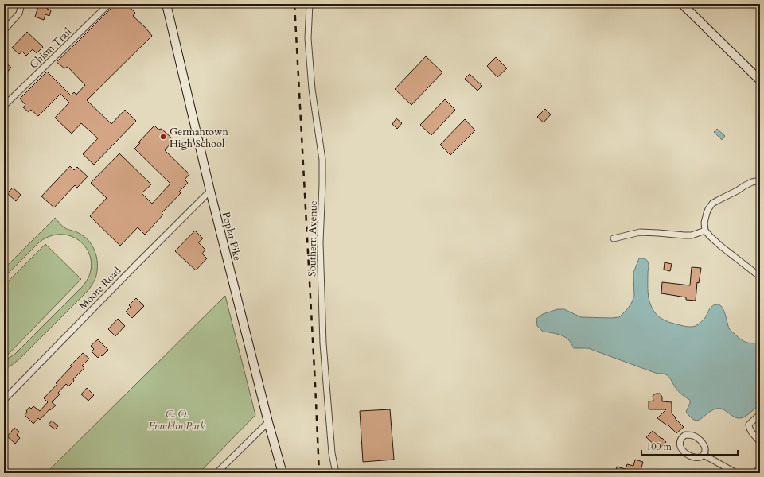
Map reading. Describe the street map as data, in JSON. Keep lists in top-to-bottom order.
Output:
{
  "streets": {
    "main road": ["Poplar Pike"],
    "street": ["Chism Trail", "Southern Avenue", "Moore Road"]
  },
  "crossings": [
    ["Poplar Pike", "Moore Road"]
  ],
  "parks": ["C. O. Franklin Park"],
  "places": ["Germantown High School"],
  "scale_bar": "100 m"
}
